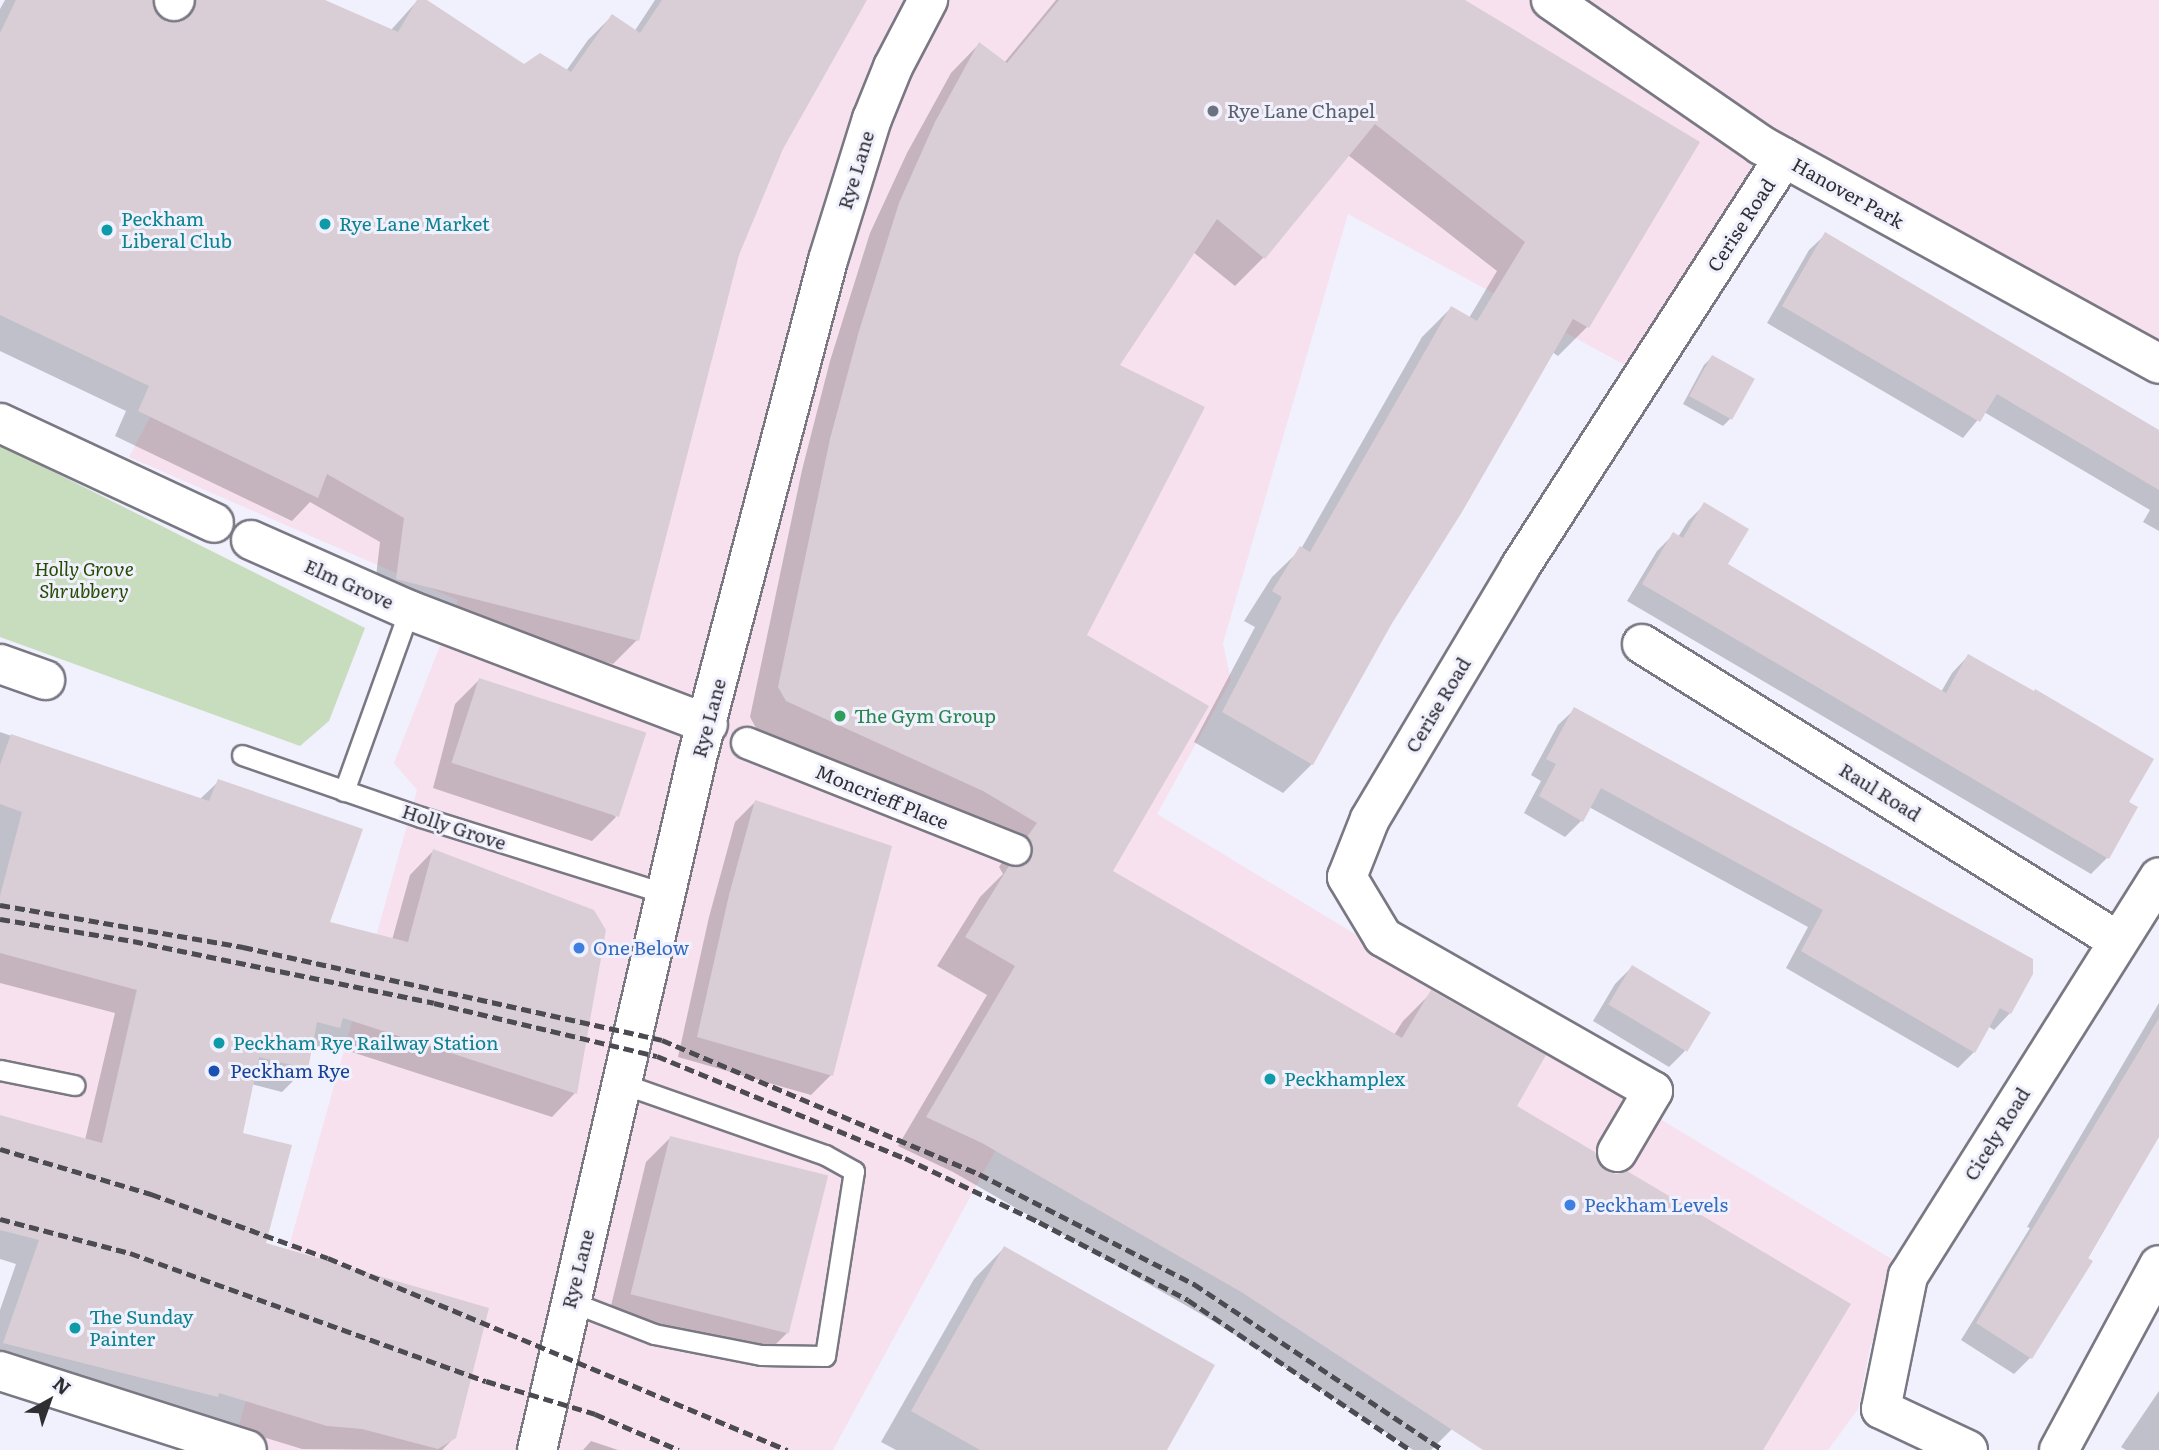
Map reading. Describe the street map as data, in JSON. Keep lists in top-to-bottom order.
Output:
{
  "streets": {
    "street": [
      "Rye Lane",
      "Hanover Park",
      "Cerise Road",
      "Elm Grove",
      "Raul Road",
      "Moncrieff Place",
      "Cicely Road"
    ],
    "lane": ["Holly Grove"]
  },
  "crossings": [
    ["Rye Lane", "Elm Grove"],
    ["Rye Lane", "Holly Grove"],
    ["Hanover Park", "Cerise Road"],
    ["Raul Road", "Cicely Road"]
  ],
  "parks": ["Holly Grove Shrubbery"],
  "places": [
    "Rye Lane Chapel",
    "Rye Lane Market",
    "Peckham Liberal Club",
    "The Gym Group",
    "One Below",
    "Peckham Rye Railway Station",
    "Peckham Rye",
    "Peckhamplex",
    "Peckham Levels",
    "The Sunday Painter"
  ],
  "north": "top right"
}
